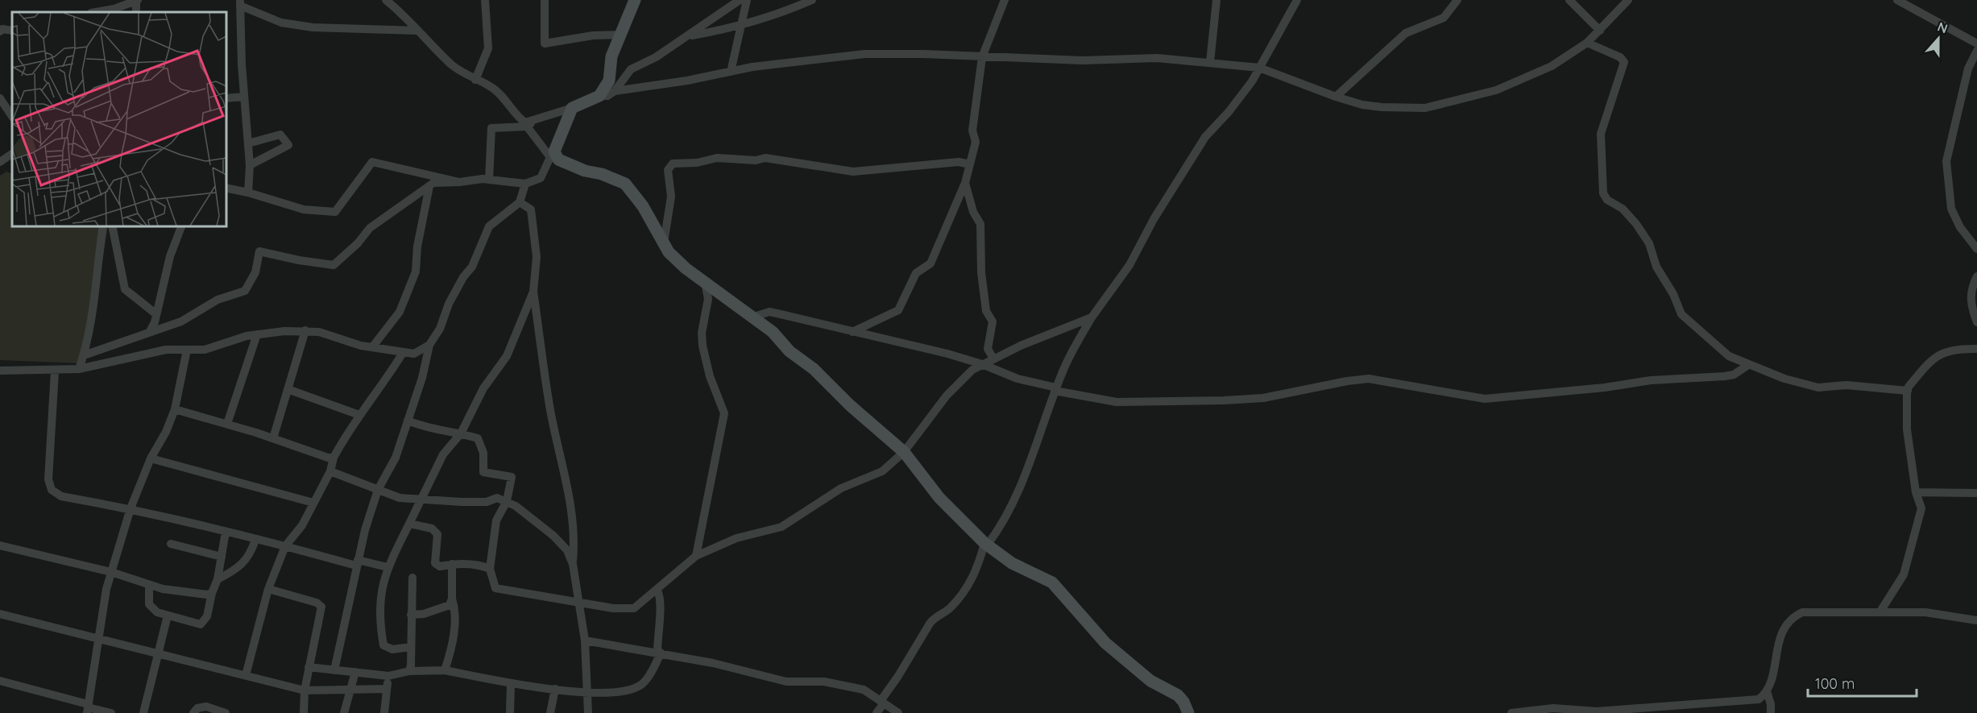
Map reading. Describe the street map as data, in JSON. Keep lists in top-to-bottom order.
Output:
{
  "scale_bar": "100 m",
  "north": "top"
}
